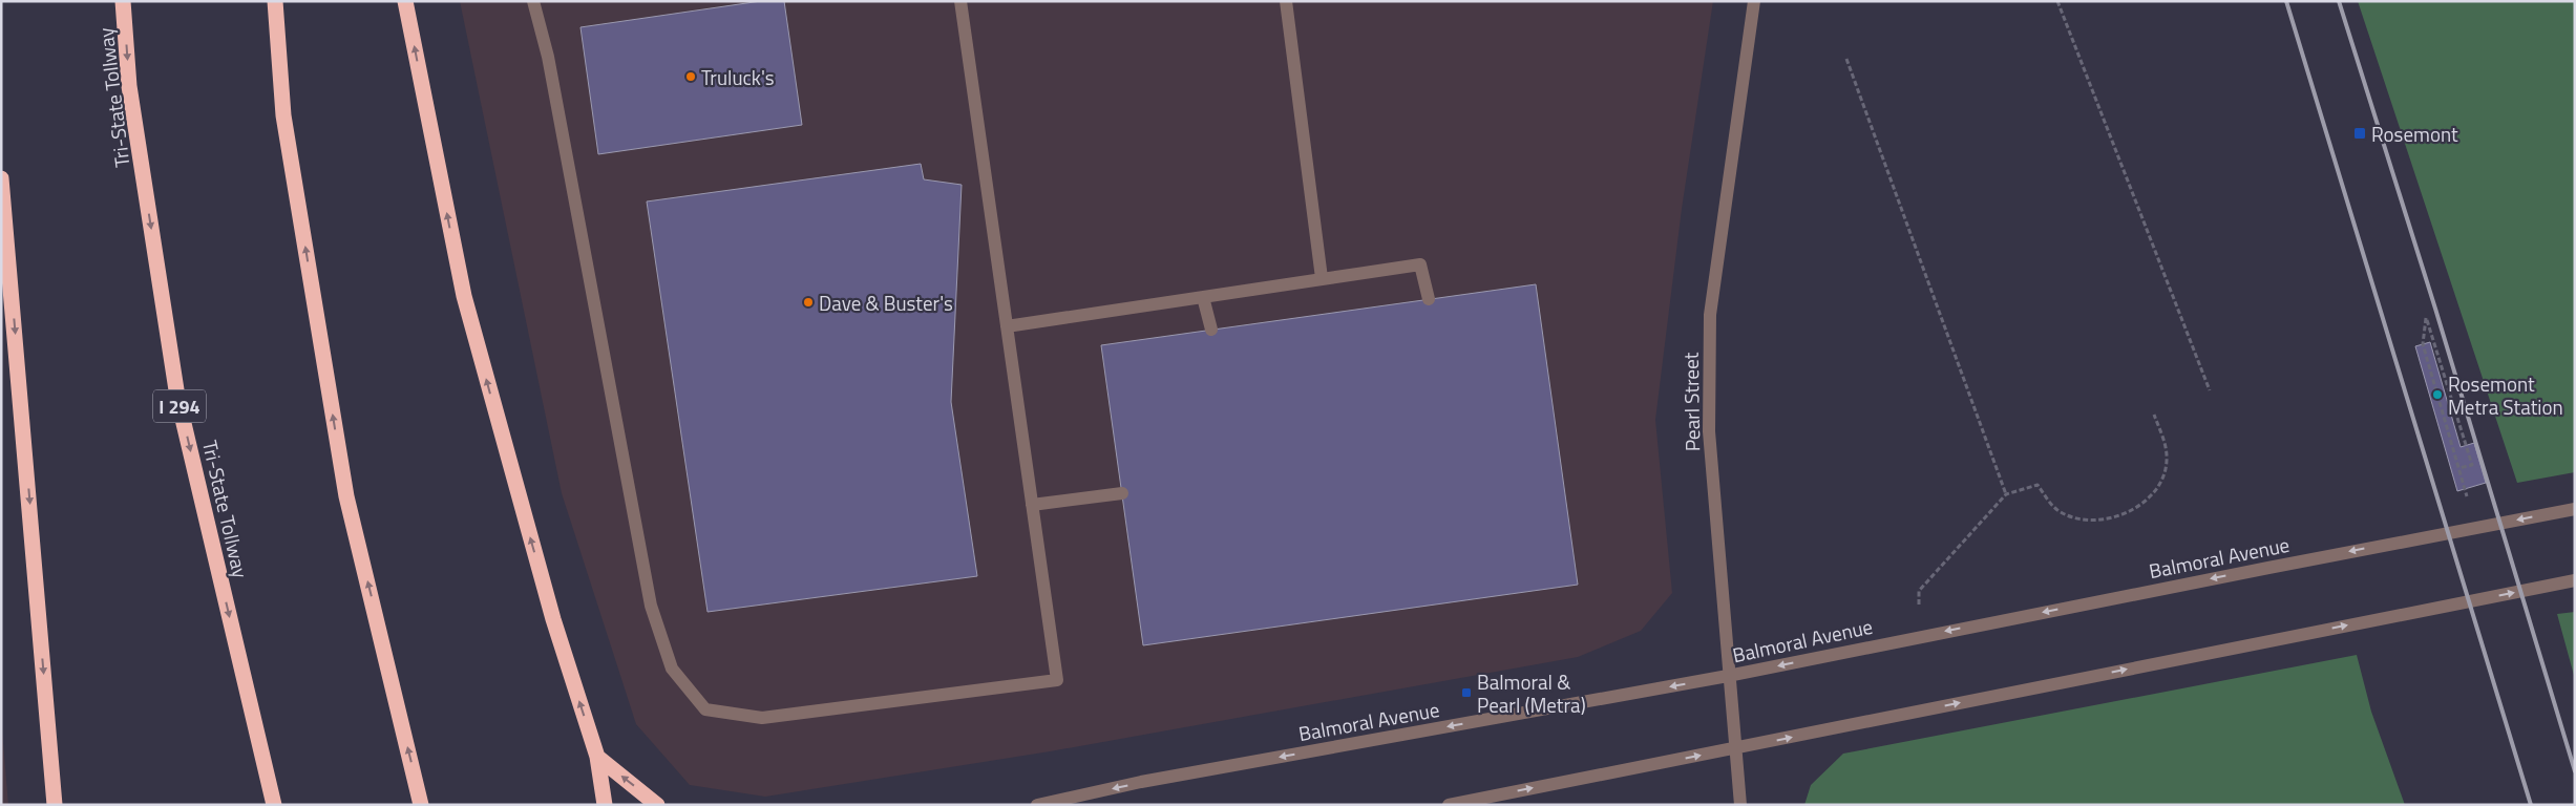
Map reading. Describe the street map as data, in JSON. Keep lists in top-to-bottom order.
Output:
{
  "streets": {
    "highway": ["Tri-State Tollway", "I 294"],
    "street": ["Pearl Street", "Balmoral Avenue"]
  },
  "crossings": [
    ["Pearl Street", "Balmoral Avenue"]
  ],
  "one_way": ["Tri-State Tollway"],
  "places": {
    "other": ["Truluck's", "Dave & Buster's", "Rosemont Metra Station"],
    "transit": ["Rosemont", "Balmoral & Pearl (Metra)"]
  }
}
